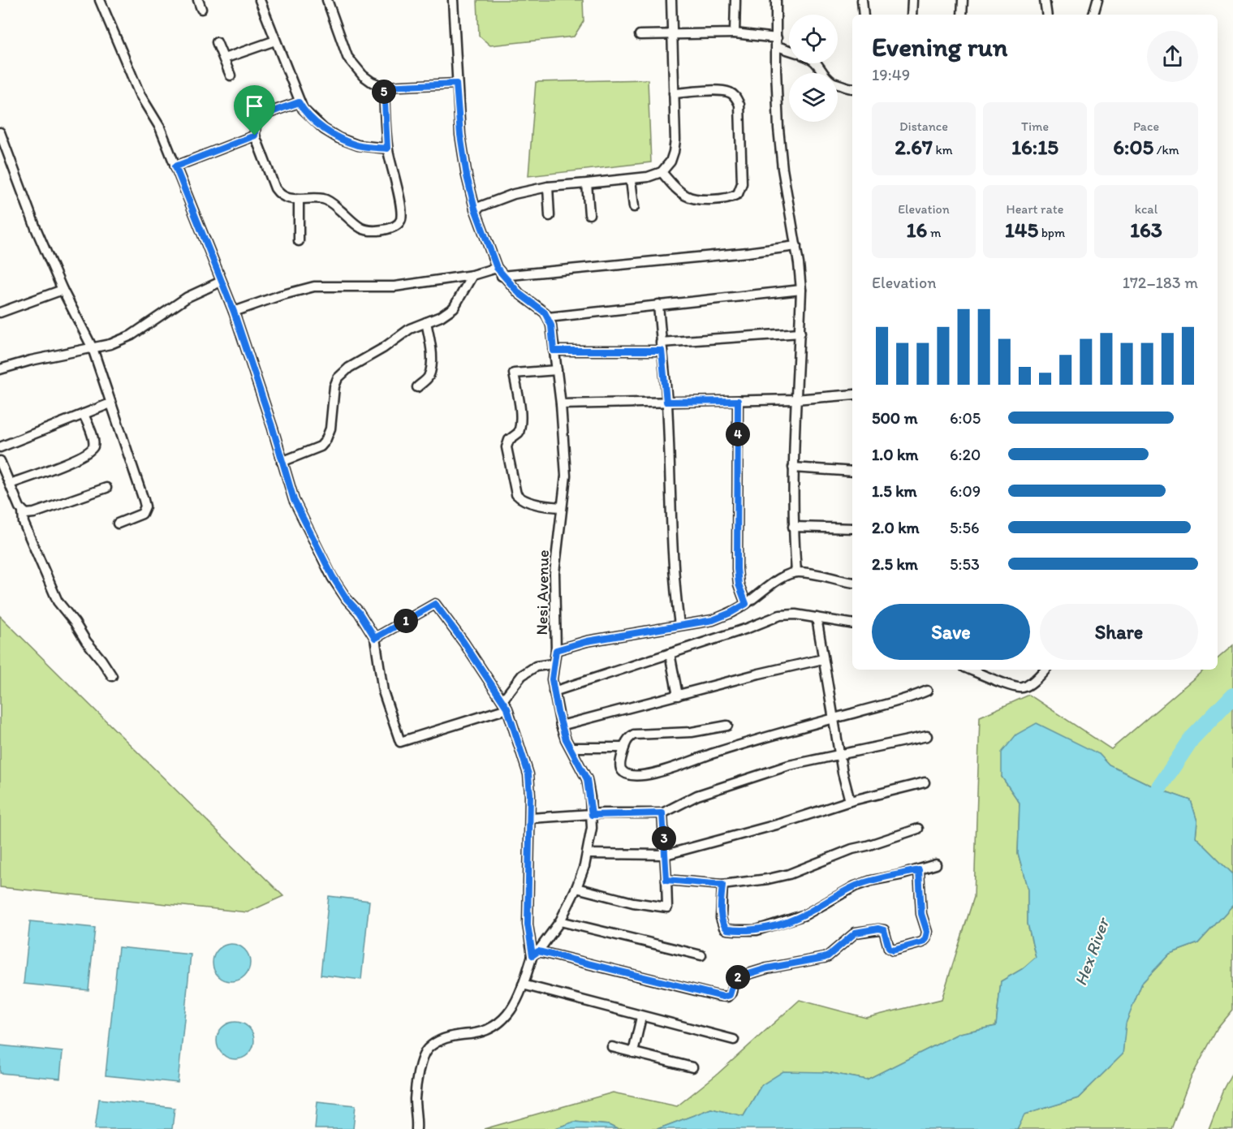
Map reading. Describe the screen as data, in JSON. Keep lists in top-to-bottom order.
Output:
{
  "streets": {
    "street": ["Nesi Avenue"]
  },
  "water": ["Hex River"],
  "page": {
    "heading": ["Evening run", "19:49"],
    "pins": [
      "5",
      "4",
      "1",
      "3",
      "2"
    ],
    "stats": [
      ["Distance", "2.67 km"],
      ["Time", "16:15"],
      ["Pace", "6:05 /km"],
      ["Elevation", "16 m"],
      ["Heart rate", "145 bpm"],
      ["kcal", "163"]
    ],
    "chart": ["Elevation", "172–183 m"],
    "list": [
      {
        "name": "500 m",
        "note": "6:05"
      },
      {
        "name": "1.0 km",
        "note": "6:20"
      },
      {
        "name": "1.5 km",
        "note": "6:09"
      },
      {
        "name": "2.0 km",
        "note": "5:56"
      },
      {
        "name": "2.5 km",
        "note": "5:53"
      }
    ],
    "buttons": ["Save", "Share"]
  }
}
